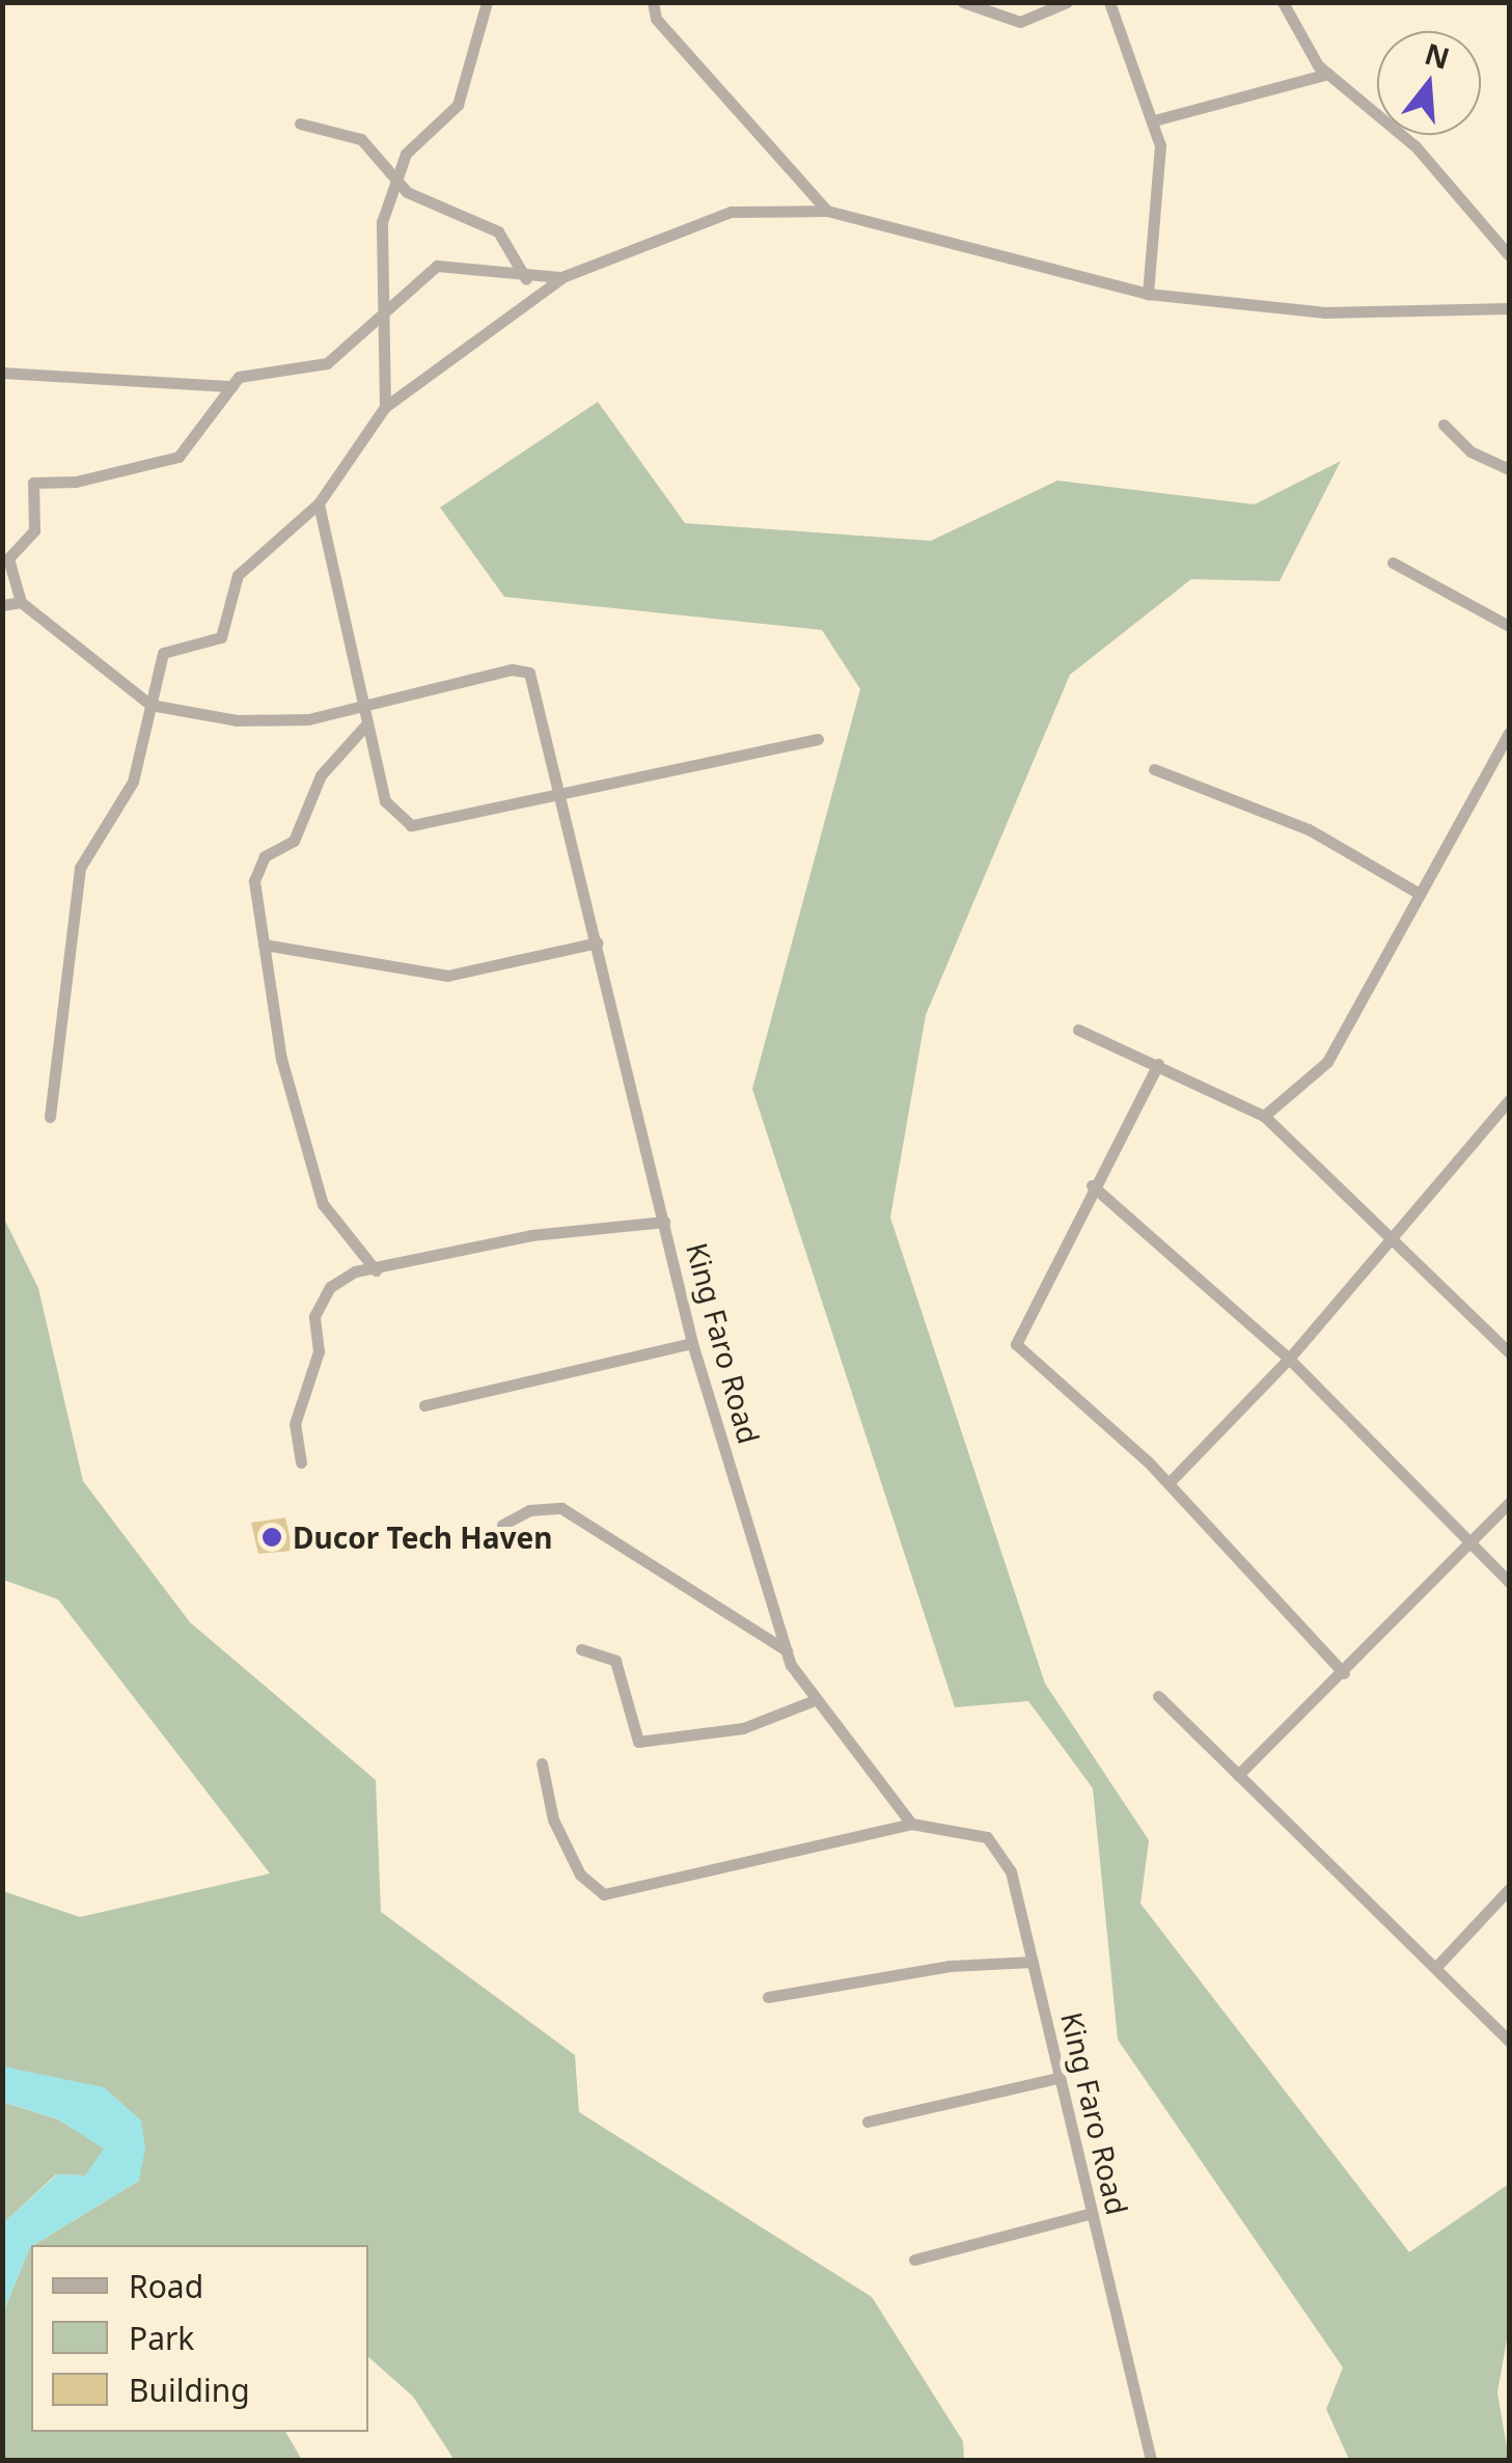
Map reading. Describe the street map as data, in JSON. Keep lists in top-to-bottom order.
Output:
{
  "streets": {
    "street": ["King Faro Road"]
  },
  "places": ["Ducor Tech Haven"],
  "legend": ["Road", "Park", "Building"],
  "north": "top"
}
